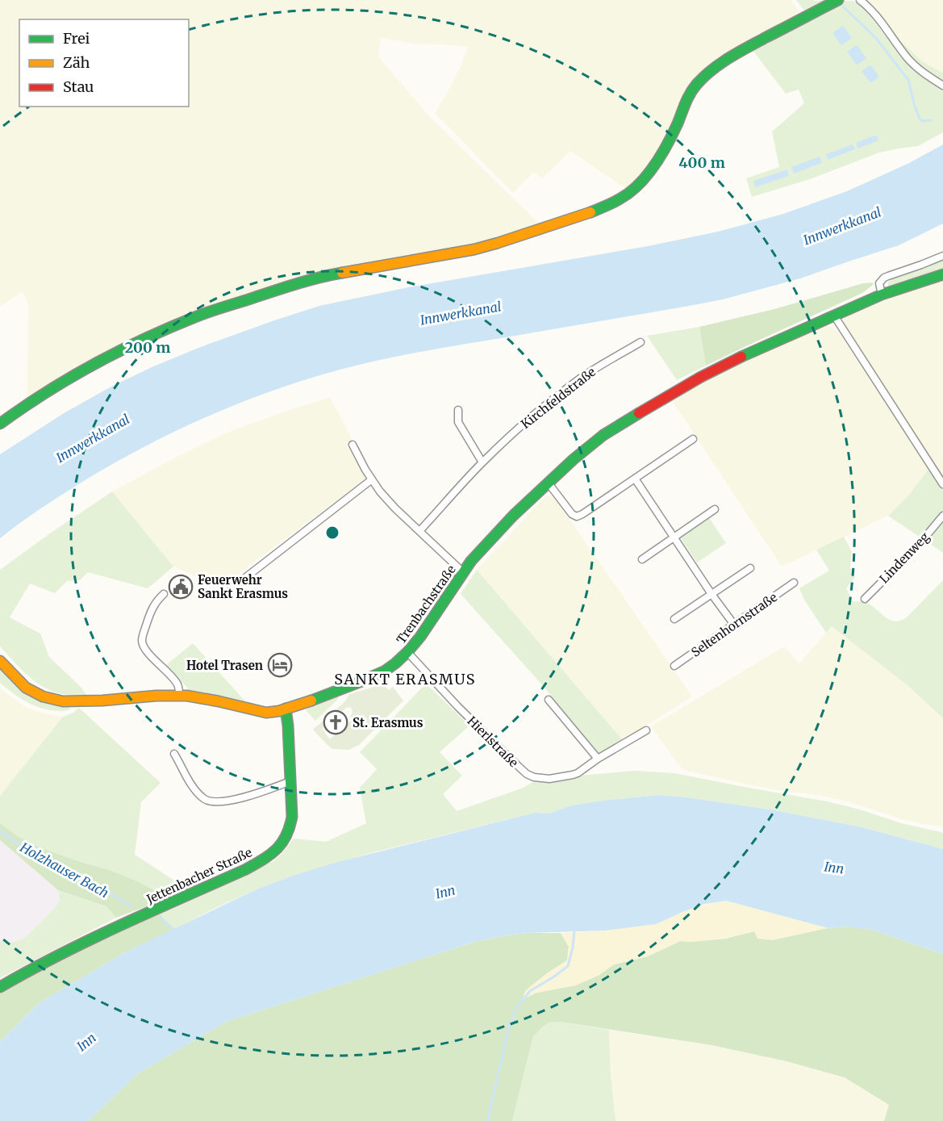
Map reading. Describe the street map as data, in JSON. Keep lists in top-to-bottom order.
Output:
{
  "streets": {
    "street": [
      "Kirchfeldstraße",
      "Lindenweg",
      "Trenbachstraße",
      "Seltenhornstraße",
      "Hierlstraße",
      "Jettenbacher Straße"
    ]
  },
  "crossings": [
    ["Trenbachstraße", "Hierlstraße"],
    ["Trenbachstraße", "Jettenbacher Straße"]
  ],
  "districts": ["SANKT ERASMUS"],
  "water": ["Innwerkkanal", "Inn", "Holzhauser Bach"],
  "places": {
    "public building": ["Feuerwehr Sankt Erasmus"],
    "hotel": ["Hotel Trasen"],
    "church": ["St. Erasmus"]
  },
  "legend": ["Frei", "Zäh", "Stau"],
  "rings": ["400 m", "200 m"]
}
